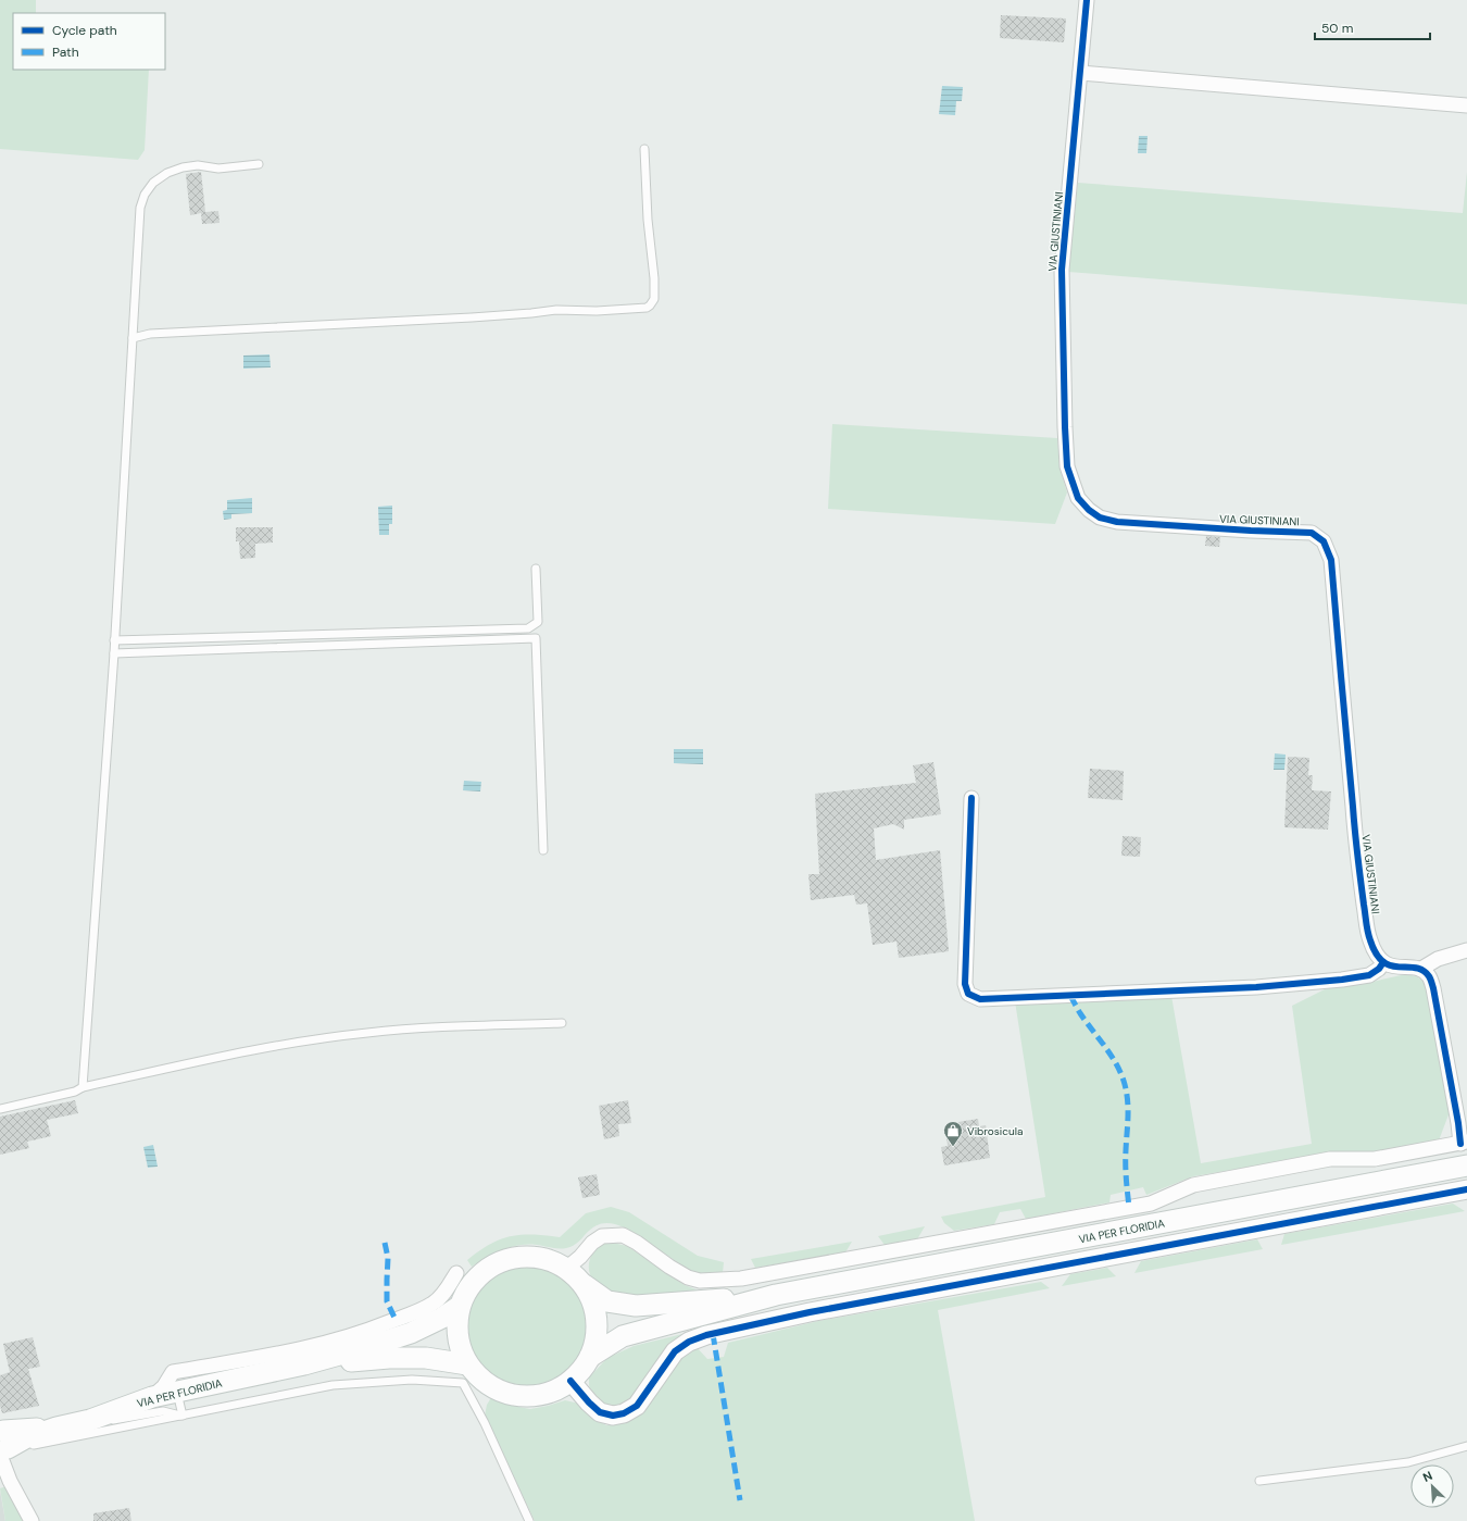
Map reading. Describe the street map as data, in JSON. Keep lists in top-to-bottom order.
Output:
{
  "streets": {
    "main road": ["VIA PER FLORIDIA"],
    "street": ["VIA GIUSTINIANI"]
  },
  "places": {
    "shop": ["Vibrosicula"]
  },
  "legend": ["Cycle path", "Path"],
  "scale_bar": "50 m",
  "north": "top left"
}
